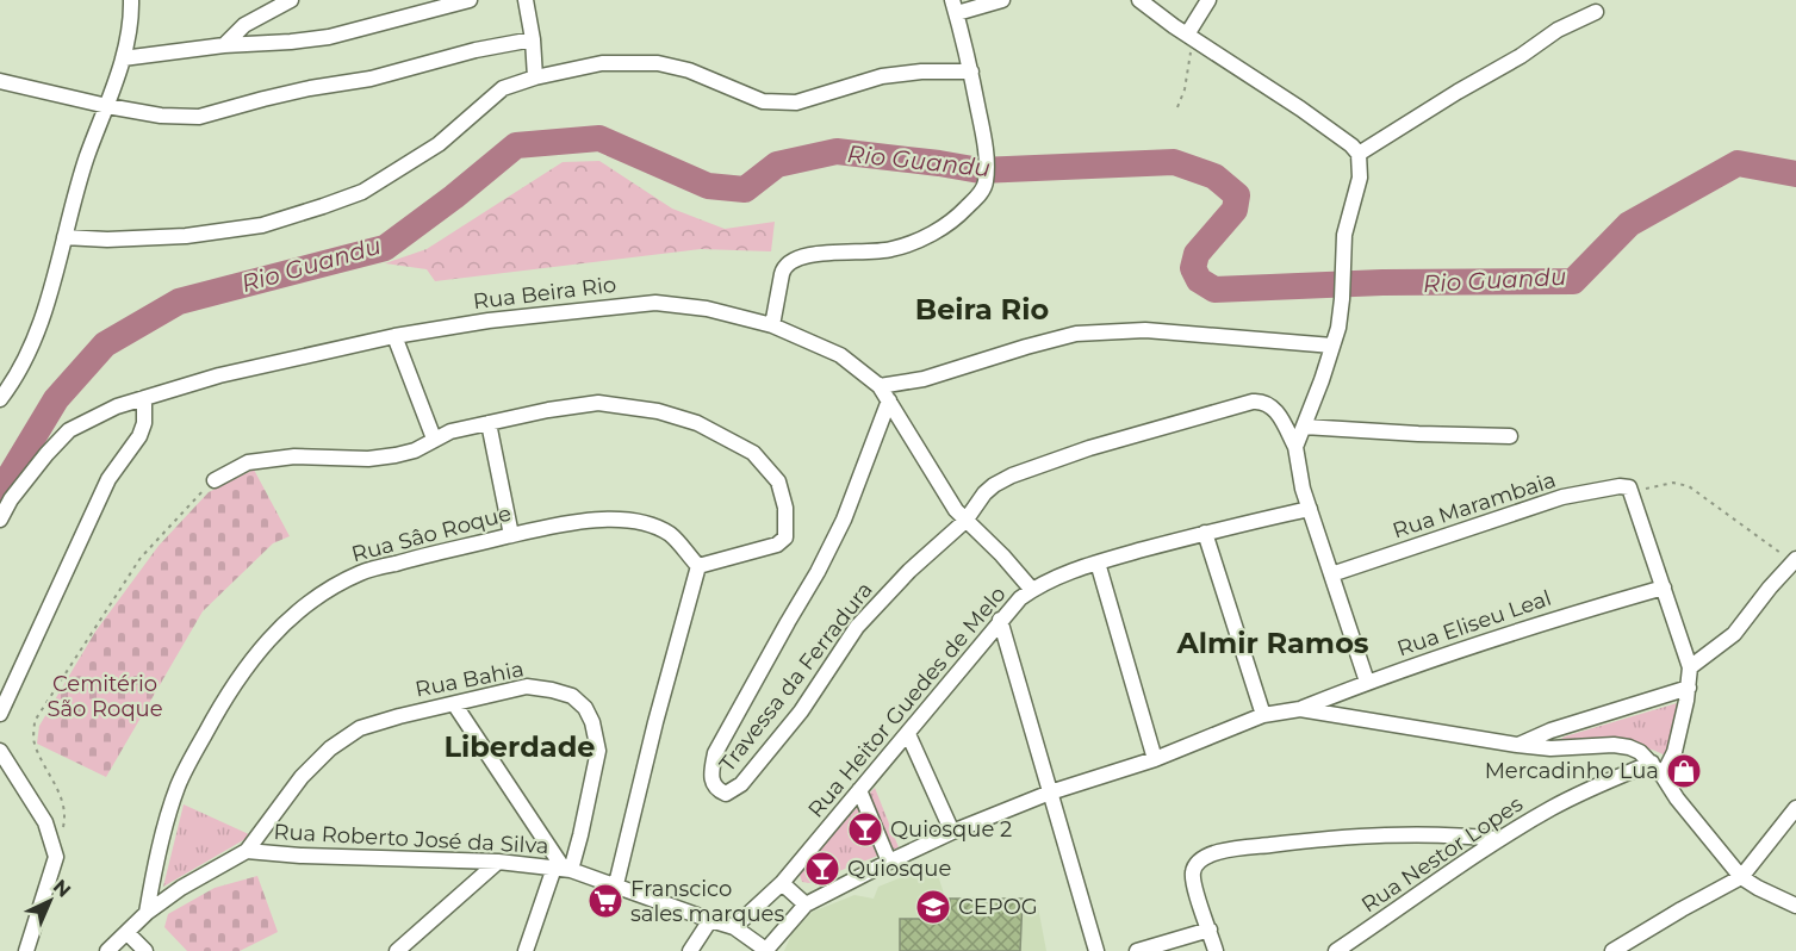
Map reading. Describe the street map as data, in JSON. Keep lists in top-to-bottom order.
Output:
{
  "streets": {
    "street": [
      "Rua Beira Rio",
      "Rua Marambaia",
      "Rua Sâo Roque",
      "Rua Eliseu Leal",
      "Travessa da Ferradura",
      "Rua Bahia",
      "Rua Heitor Guedes de Melo",
      "Rua Roberto José da Silva",
      "Rua Nestor Lopes"
    ]
  },
  "crossings": [
    ["Rua Beira Rio", "Travessa da Ferradura"],
    ["Rua Beira Rio", "Rua Heitor Guedes de Melo"],
    ["Rua Bahia", "Rua Roberto José da Silva"],
    ["Rua Heitor Guedes de Melo", "Rua Roberto José da Silva"]
  ],
  "districts": ["Beira Rio", "Almir Ramos", "Liberdade"],
  "water": ["Rio Guandu"],
  "parks": ["Cemitério São Roque"],
  "places": {
    "shop": ["Mercadinho Lua"],
    "bar": ["Quiosque 2", "Quiosque"],
    "supermarket": ["Franscico sales marques"],
    "school or university": ["CEPOG"]
  },
  "north": "top right"
}
